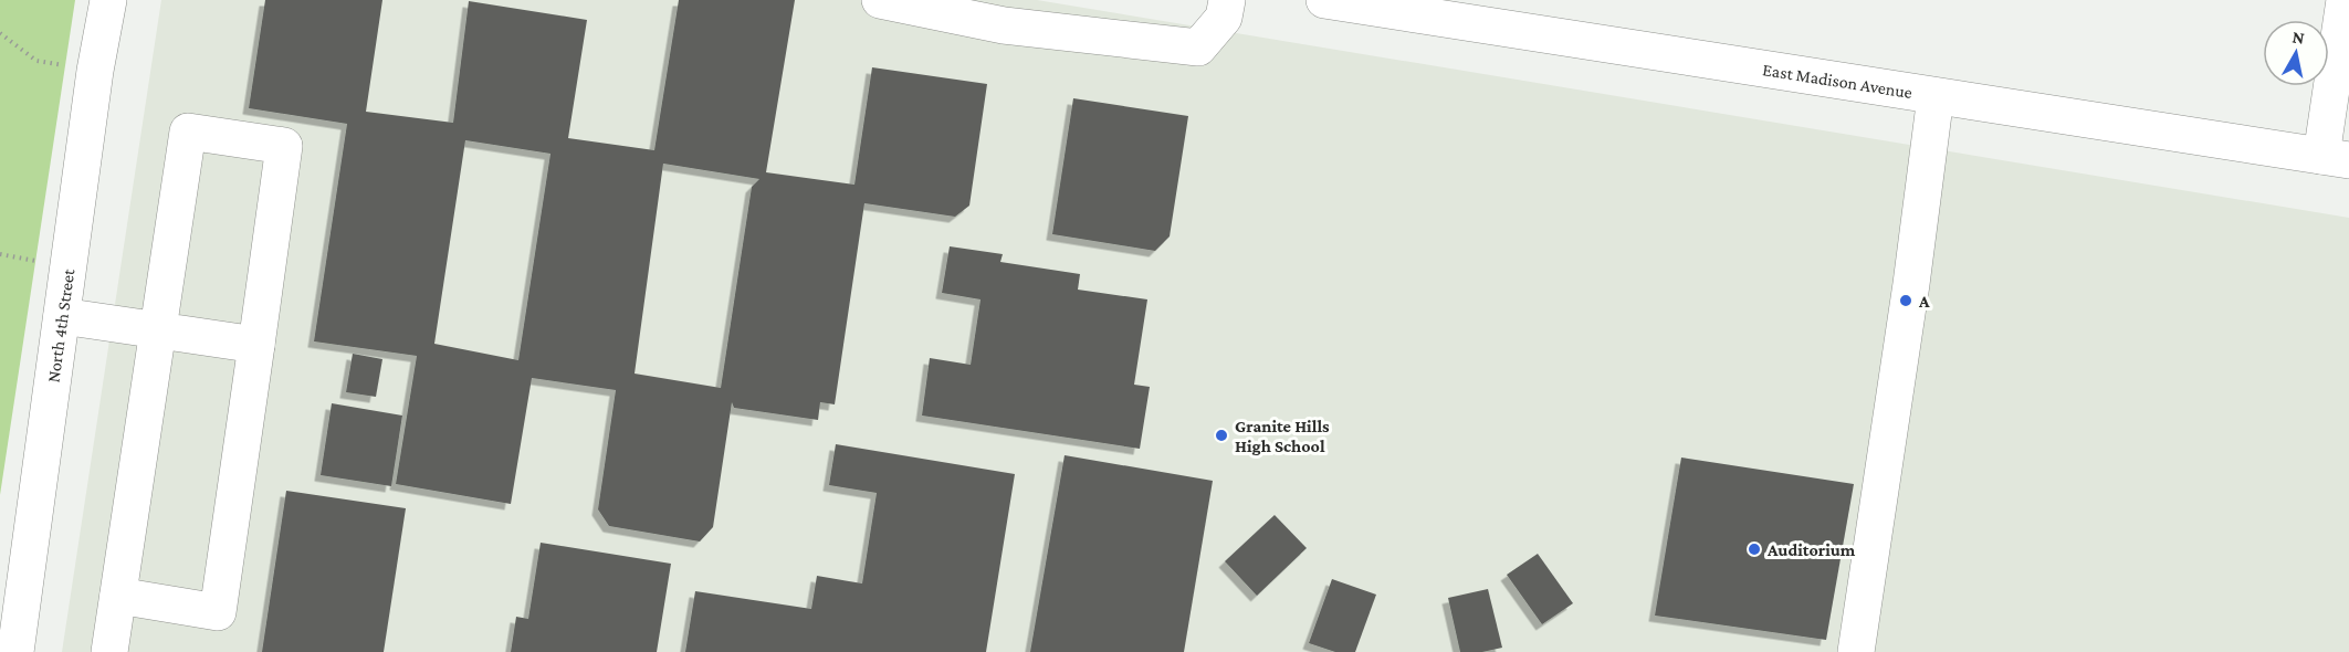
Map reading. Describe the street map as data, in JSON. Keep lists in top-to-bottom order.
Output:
{
  "streets": {
    "street": ["East Madison Avenue", "North 4th Street"]
  },
  "places": ["A", "Granite Hills High School", "Auditorium"],
  "north": "top"
}
